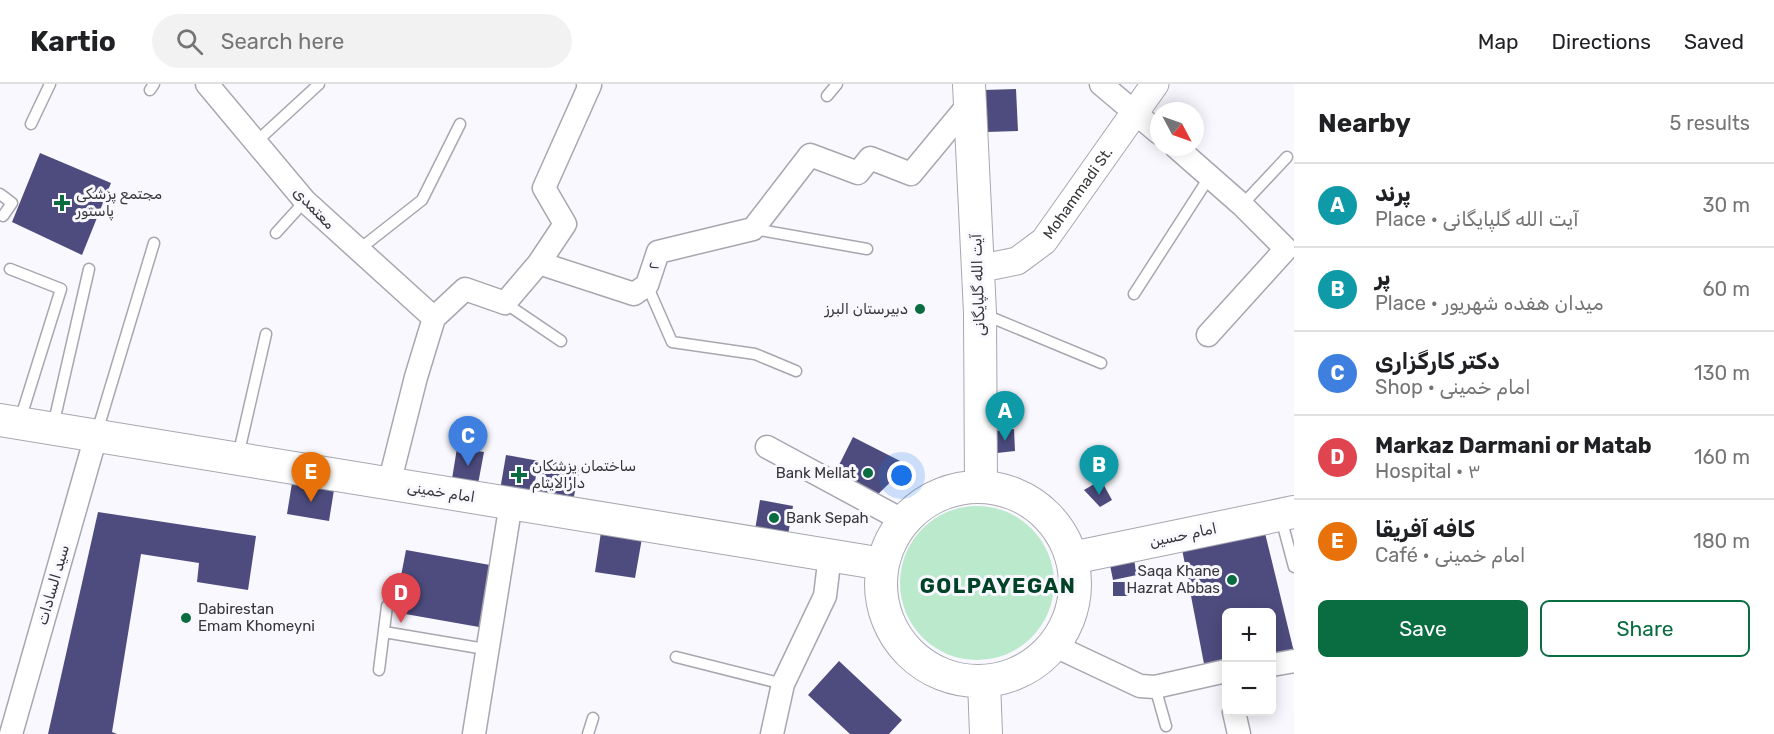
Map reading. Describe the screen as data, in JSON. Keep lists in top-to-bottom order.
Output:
{
  "streets": {
    "main road": ["آیت الله گلپایگانی", "امام خمینی", "امام حسین"],
    "street": [
      "Mohammadi St.",
      "معتمدی",
      "۲",
      "سید السادات"
    ]
  },
  "crossings": [
    ["Mohammadi St.", "آیت الله گلپایگانی"],
    ["آیت الله گلپایگانی", "امام خمینی"],
    ["آیت الله گلپایگانی", "امام حسین"],
    ["امام خمینی", "امام حسین"],
    ["امام خمینی", "سید السادات"]
  ],
  "districts": ["GOLPAYEGAN"],
  "places": {
    "health": ["مجتمع پزشکی پاستور", "ساختمان پزشکان دارالایتام"],
    "other": [
      "دبیرستان البرز",
      "Bank Mellat",
      "Bank Sepah",
      "Saqa Khane Hazrat Abbas",
      "Dabirestan Emam Khomeyni"
    ]
  },
  "north": "bottom right",
  "page": {
    "header": "Kartio",
    "search": "Search here",
    "nav": ["Map", "Directions", "Saved"],
    "heading": ["Nearby", "5 results"],
    "list": [
      {
        "mark": "A",
        "name": "پرند",
        "note": "Place · آیت الله گلپایگانی",
        "value": "30 m"
      },
      {
        "mark": "B",
        "name": "پر",
        "note": "Place · میدان هفده شهریور",
        "value": "60 m"
      },
      {
        "mark": "C",
        "name": "دکتر کارگزاری",
        "note": "Shop · امام خمینی",
        "value": "130 m"
      },
      {
        "mark": "D",
        "name": "Markaz Darmani or Matab",
        "note": "Hospital · ۳",
        "value": "160 m"
      },
      {
        "mark": "E",
        "name": "کافه آفریقا",
        "note": "Café · امام خمینی",
        "value": "180 m"
      }
    ],
    "pins": [
      "A",
      "C",
      "B",
      "E",
      "D"
    ],
    "buttons": ["Save", "Share"],
    "map_buttons": ["+", "−"]
  }
}
